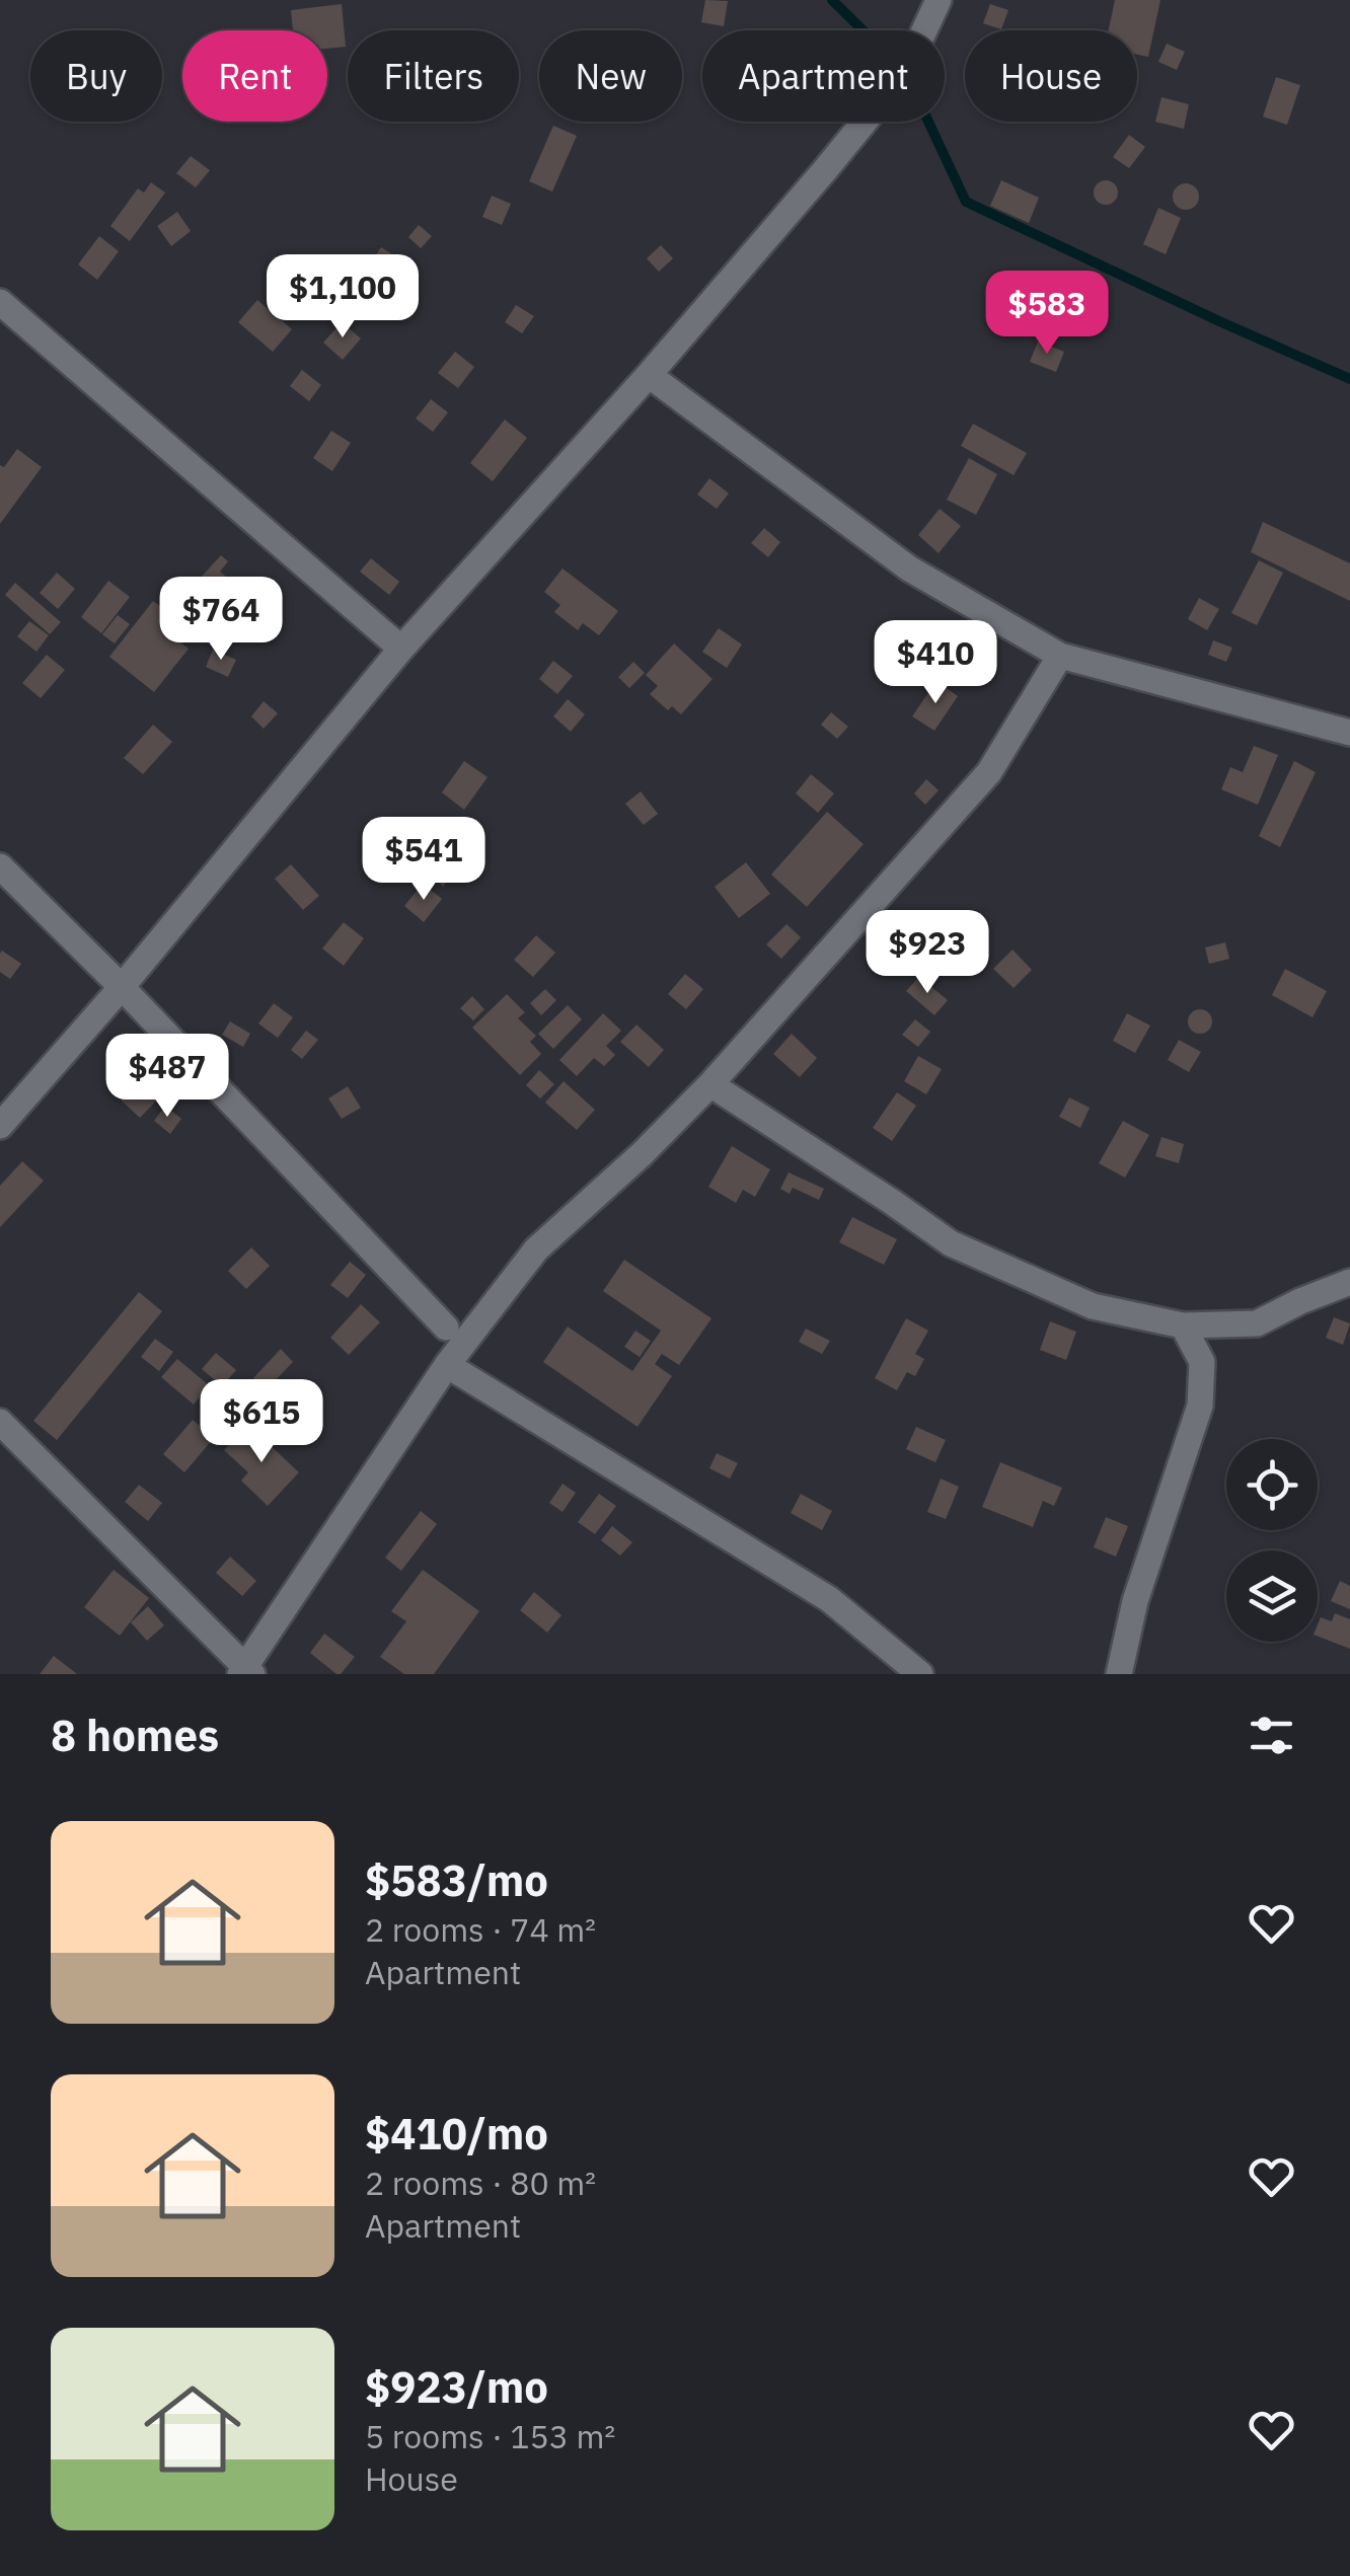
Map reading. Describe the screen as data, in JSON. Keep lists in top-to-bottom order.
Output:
{
  "page": {
    "chip": [
      "Buy",
      "Rent",
      "Filters",
      "New",
      "Apartment",
      "House"
    ],
    "price": [
      "$1,100",
      "$583",
      "$764",
      "$410",
      "$541",
      "$923",
      "$487",
      "$615"
    ],
    "heading": "8 homes",
    "list": [
      {
        "name": "$583/mo",
        "note": "2 rooms · 74 m² · Apartment"
      },
      {
        "name": "$410/mo",
        "note": "2 rooms · 80 m² · Apartment"
      },
      {
        "name": "$923/mo",
        "note": "5 rooms · 153 m² · House"
      }
    ]
  }
}
